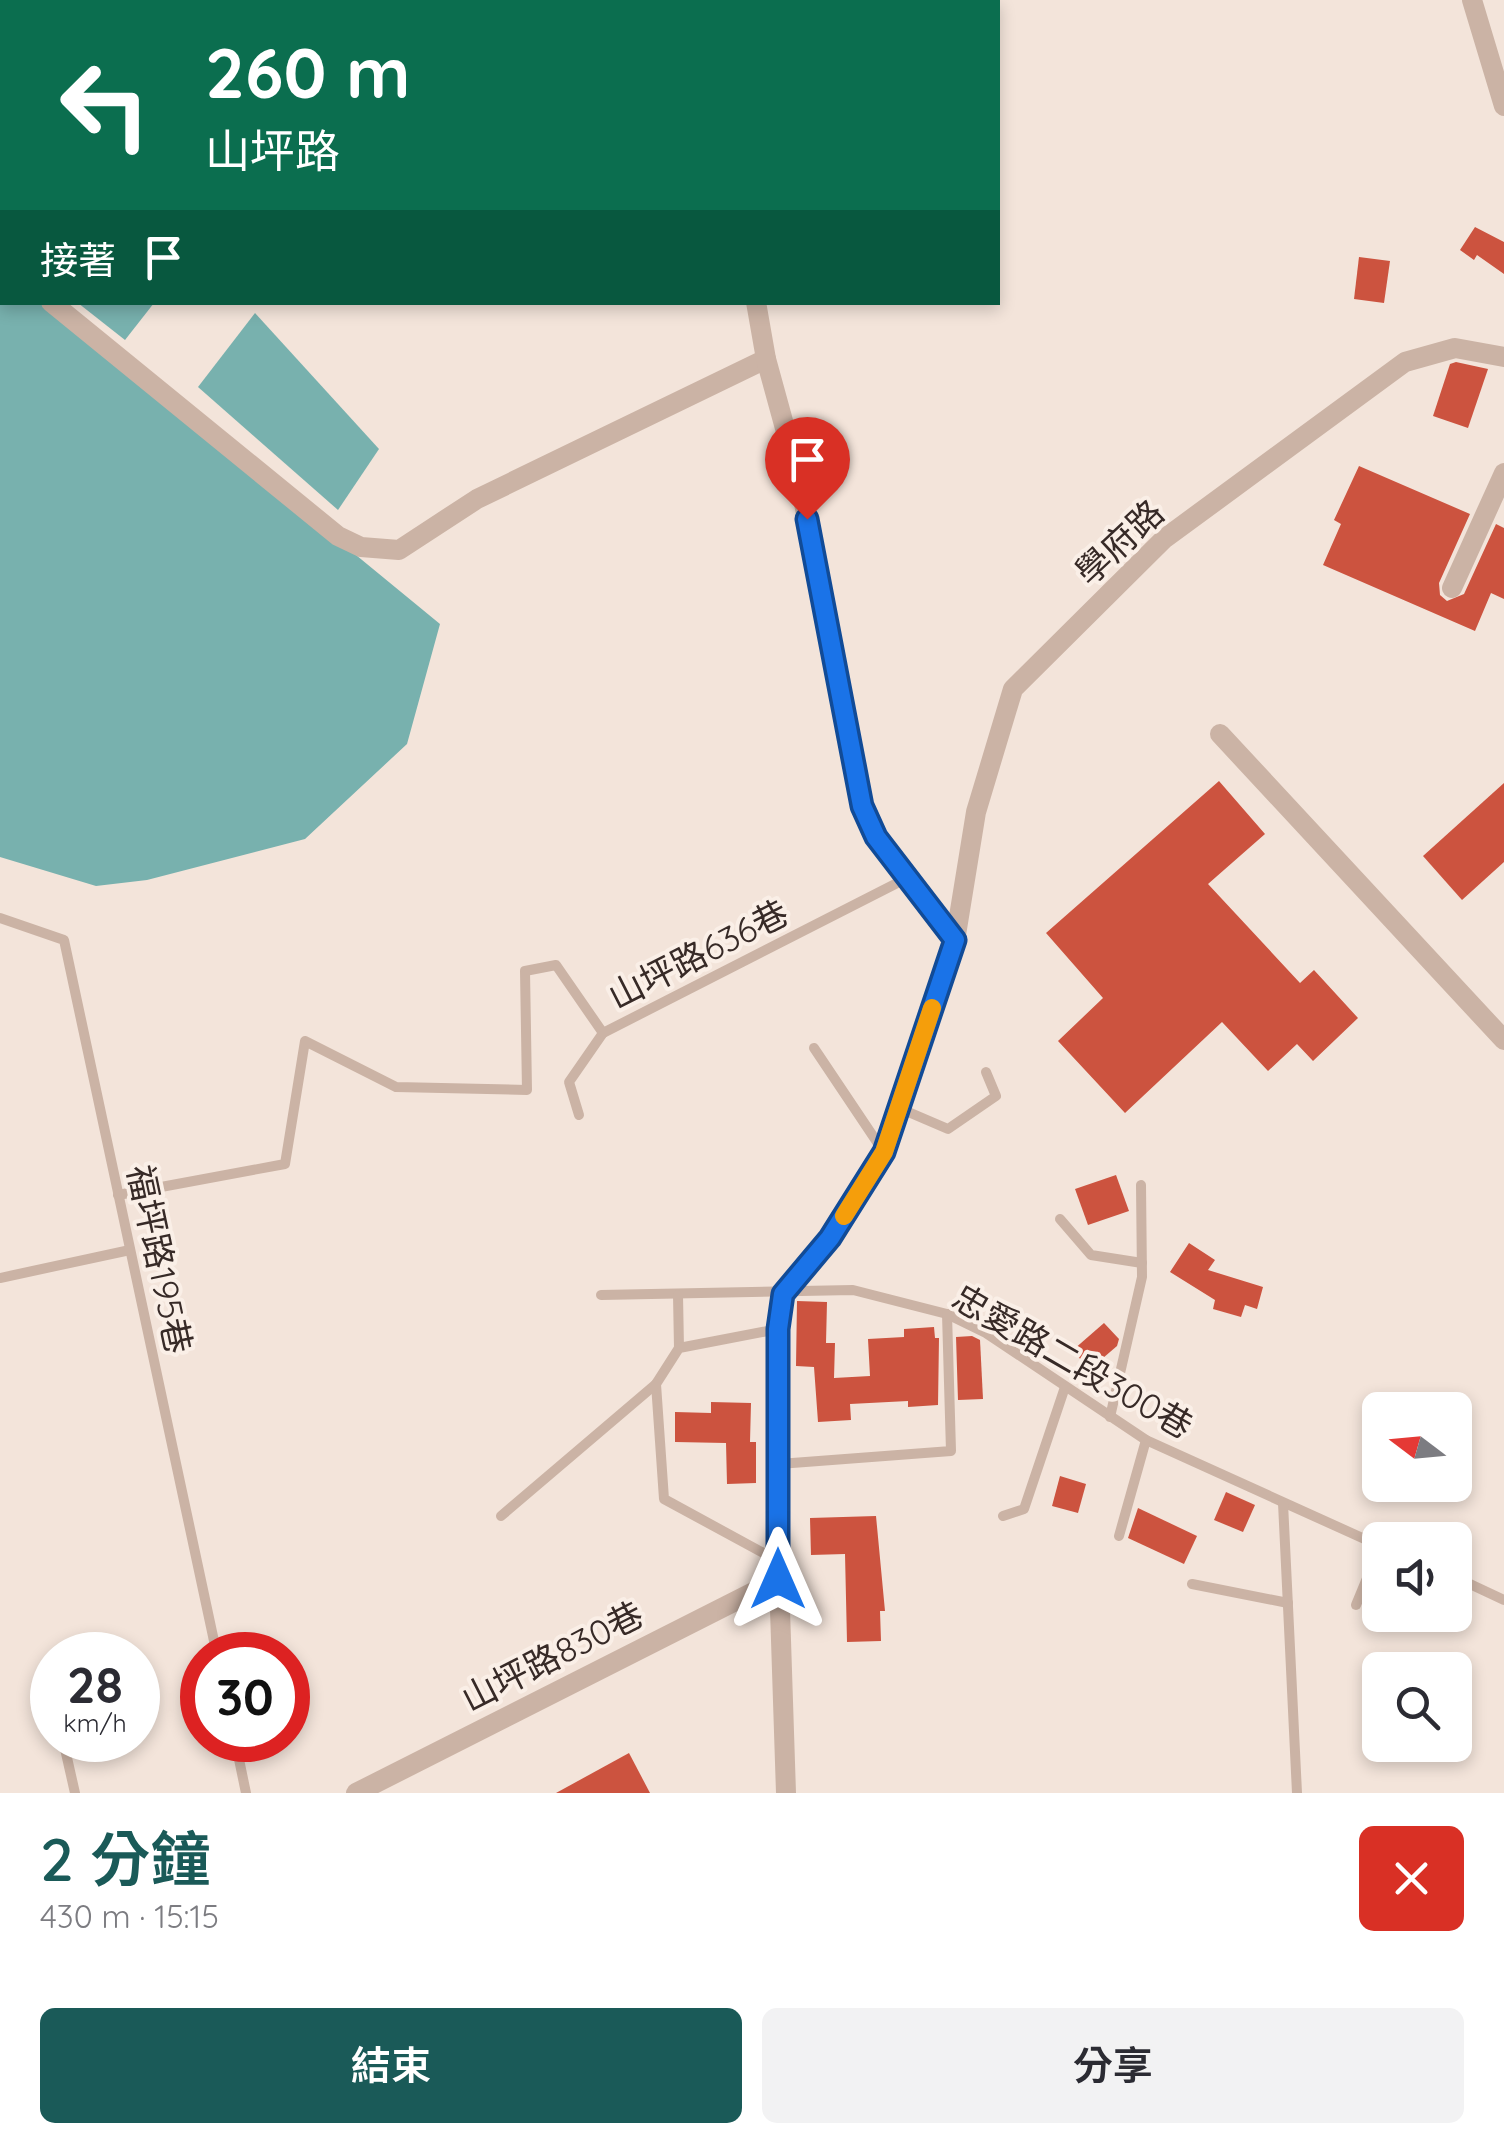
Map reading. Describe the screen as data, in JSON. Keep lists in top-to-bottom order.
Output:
{
  "streets": {
    "street": ["學府路", "山坪路830巷"],
    "lane": ["山坪路636巷", "福坪路195巷", "忠愛路二段300巷"]
  },
  "crossings": [
    ["學府路", "忠愛路二段300巷"],
    ["山坪路636巷", "福坪路195巷"]
  ],
  "north": "left",
  "page": {
    "turn": ["260 m", "山坪路"],
    "then": "接著",
    "speed": "28 km/h",
    "limit": "30",
    "heading": ["2 分鐘", "430 m · 15:15"],
    "buttons": ["結束", "分享"]
  }
}
